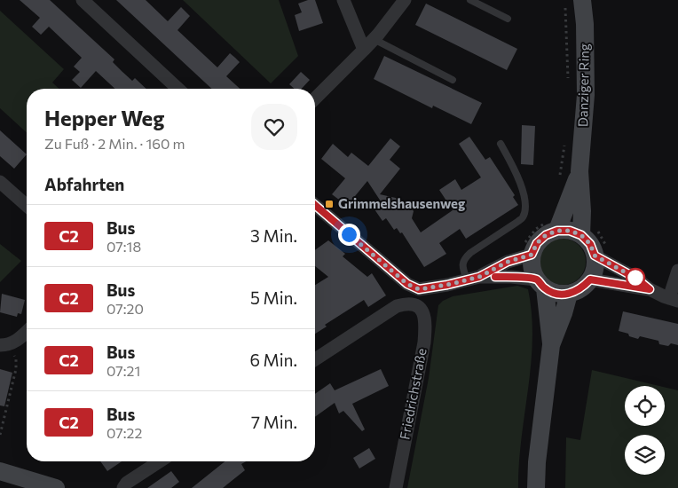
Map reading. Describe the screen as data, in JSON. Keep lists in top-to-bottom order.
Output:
{
  "streets": {
    "main road": ["Danziger Ring"],
    "street": ["Friedrichstraße"]
  },
  "places": {
    "transit": ["Grimmelshausenweg"]
  },
  "lines": ["bus line C2"],
  "page": {
    "heading": [
      ["Hepper Weg", "Zu Fuß · 2 Min. · 160 m"],
      "Abfahrten"
    ],
    "list": [
      {
        "mark": "C2",
        "name": "Bus",
        "note": "07:18",
        "value": "3 Min."
      },
      {
        "mark": "C2",
        "name": "Bus",
        "note": "07:20",
        "value": "5 Min."
      },
      {
        "mark": "C2",
        "name": "Bus",
        "note": "07:21",
        "value": "6 Min."
      },
      {
        "mark": "C2",
        "name": "Bus",
        "note": "07:22",
        "value": "7 Min."
      }
    ]
  }
}
